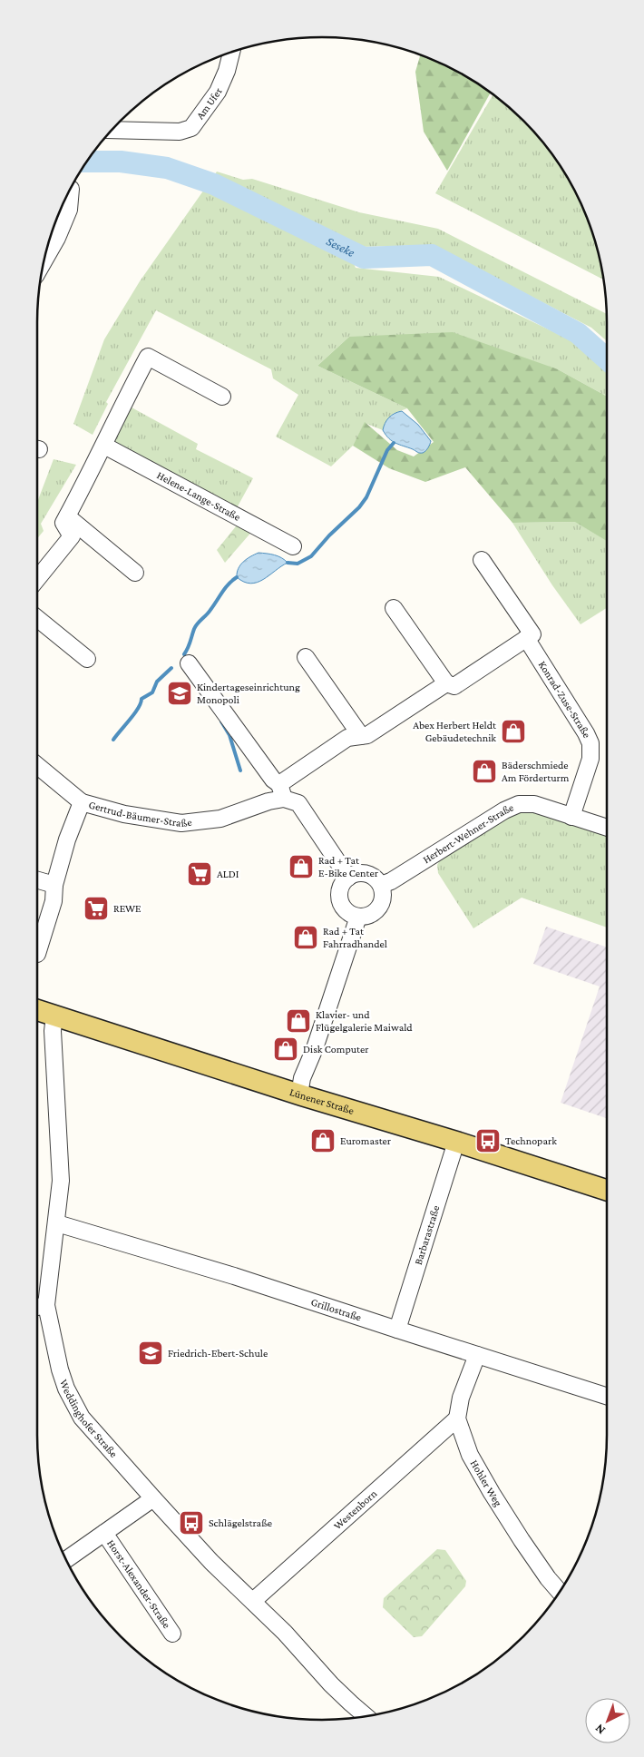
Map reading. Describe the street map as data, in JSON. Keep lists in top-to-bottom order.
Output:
{
  "streets": {
    "main road": ["Lünener Straße"],
    "street": [
      "Am Ufer",
      "Helene-Lange-Straße",
      "Konrad-Zuse-Straße",
      "Gertrud-Bäumer-Straße",
      "Herbert-Wehner-Straße",
      "Barbarastraße",
      "Grillostraße",
      "Weddinghofer Straße",
      "Hohler Weg",
      "Westenborn",
      "Horst-Alexander-Straße"
    ]
  },
  "crossings": [
    ["Konrad-Zuse-Straße", "Gertrud-Bäumer-Straße"],
    ["Konrad-Zuse-Straße", "Herbert-Wehner-Straße"],
    ["Lünener Straße", "Barbarastraße"],
    ["Lünener Straße", "Weddinghofer Straße"],
    ["Barbarastraße", "Grillostraße"],
    ["Grillostraße", "Weddinghofer Straße"],
    ["Grillostraße", "Hohler Weg"],
    ["Weddinghofer Straße", "Westenborn"],
    ["Hohler Weg", "Westenborn"]
  ],
  "water": ["Seseke"],
  "places": {
    "school or university": ["Kindertageseinrichtung Monopoli", "Friedrich-Ebert-Schule"],
    "shop": [
      "Abex Herbert Heldt Gebäudetechnik",
      "Bäderschmiede Am Förderturm",
      "Rad + Tat E-Bike Center",
      "Rad + Tat Fahrradhandel",
      "Klavier- und Flügelgalerie Maiwald",
      "Disk Computer",
      "Euromaster"
    ],
    "supermarket": ["ALDI", "REWE"],
    "bus stop": ["Technopark", "Schlägelstraße"]
  },
  "north": "bottom left"
}
